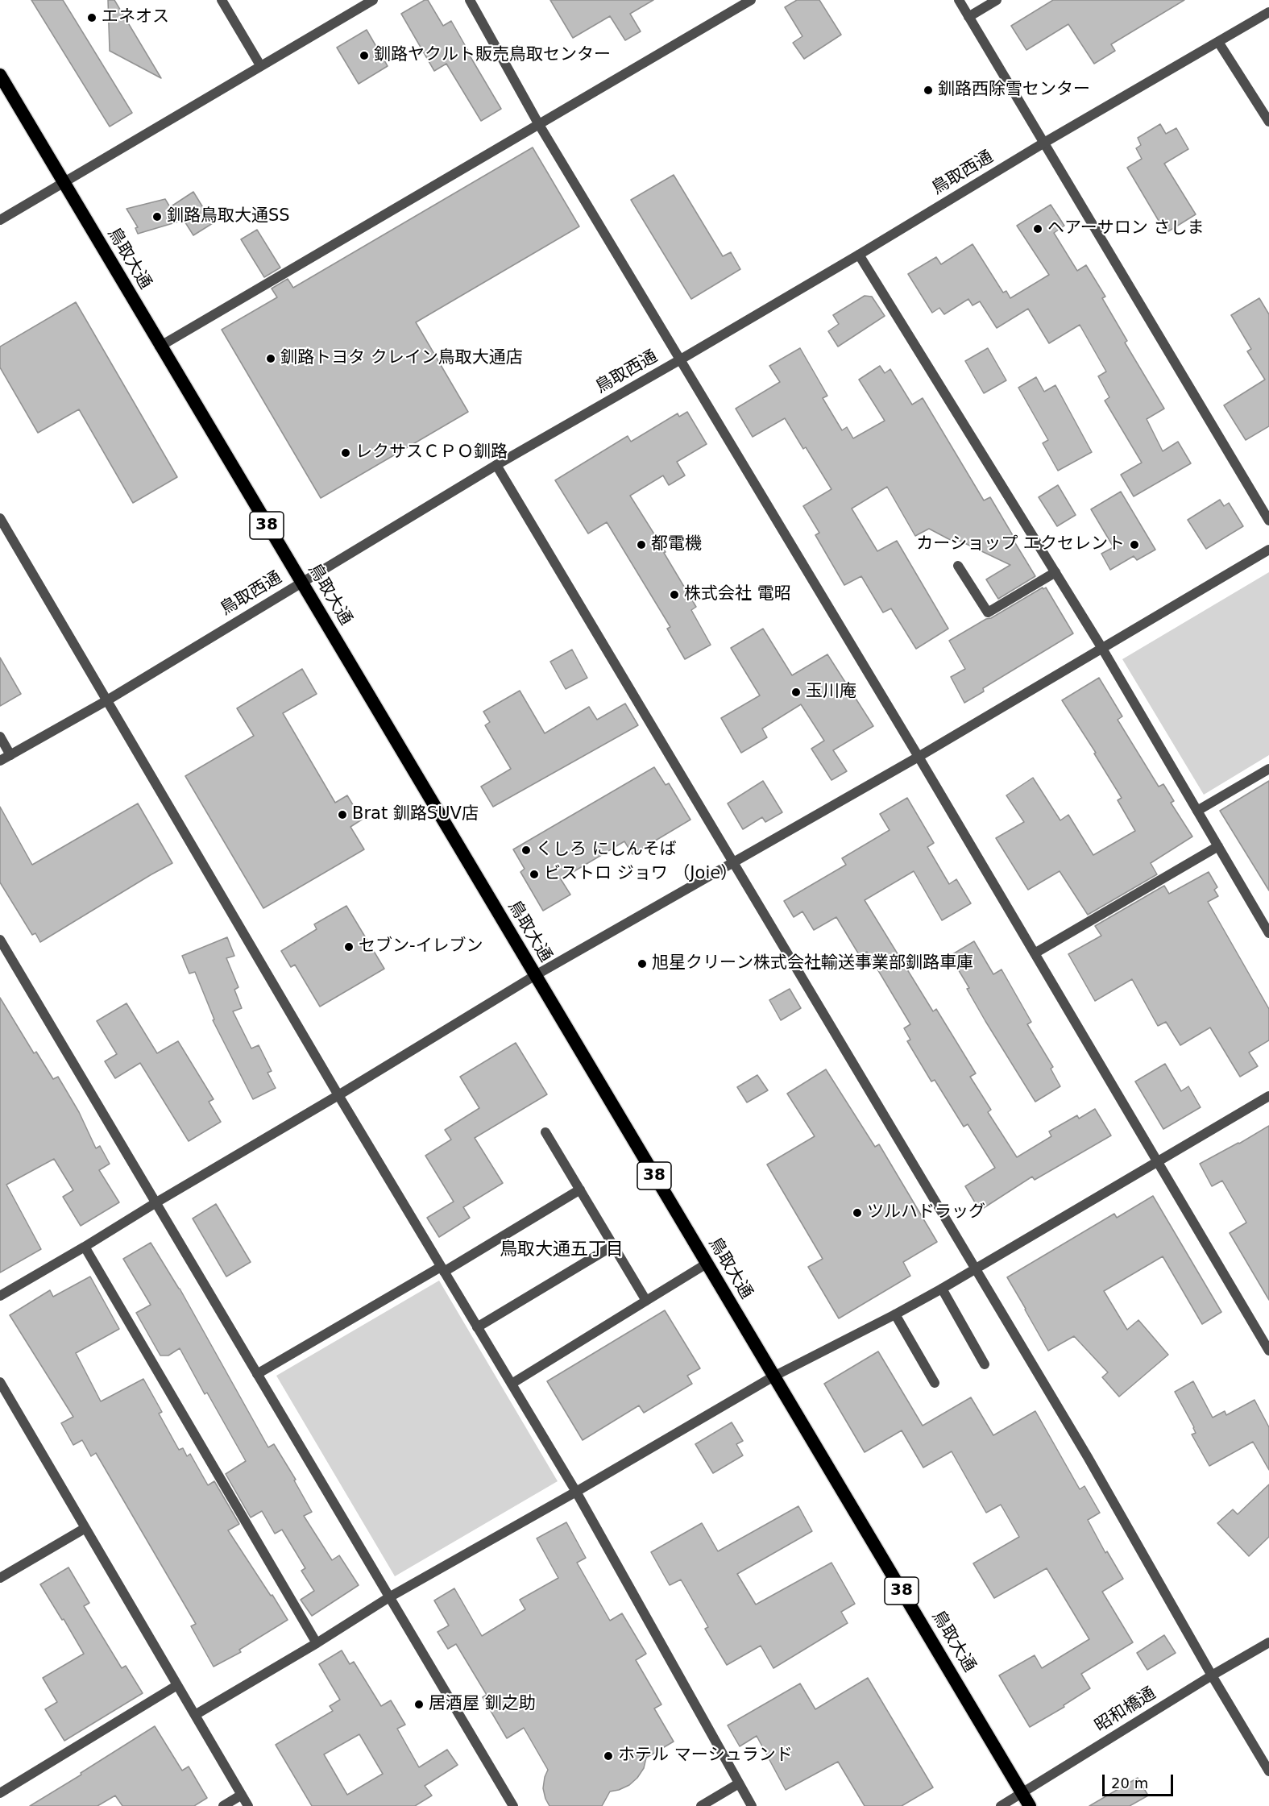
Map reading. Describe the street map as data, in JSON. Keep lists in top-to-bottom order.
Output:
{
  "streets": {
    "highway": ["鳥取大通", "38"],
    "street": ["鳥取西通", "昭和橋通"]
  },
  "crossings": [
    ["鳥取西通", "鳥取大通"],
    ["鳥取大通", "昭和橋通"]
  ],
  "districts": ["鳥取大通五丁目"],
  "places": [
    "エネオス",
    "釧路ヤクルト販売鳥取センター",
    "釧路西除雪センター",
    "釧路鳥取大通SS",
    "ヘアーサロン さしま",
    "釧路トヨタ クレイン鳥取大通店",
    "レクサスＣＰＯ釧路",
    "都電機",
    "カーショップ エクセレント",
    "株式会社 電昭",
    "玉川庵",
    "Brat 釧路SUV店",
    "くしろ にしんそば",
    "ビストロ ジョワ （Joie）",
    "セブン-イレブン",
    "旭星クリーン株式会社輸送事業部釧路車庫",
    "ツルハドラッグ",
    "居酒屋 釧之助",
    "ホテル マーシュランド"
  ],
  "scale_bar": "20 m"
}
